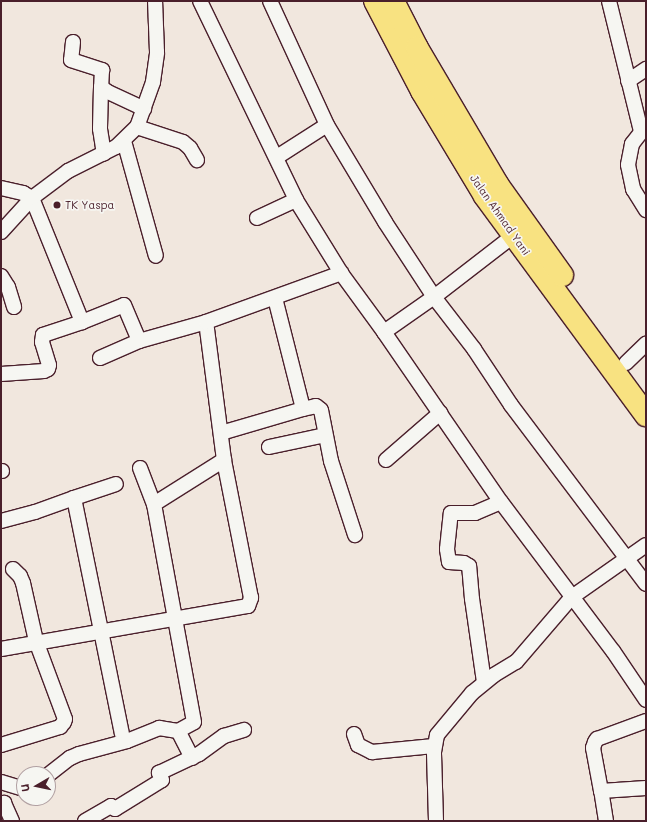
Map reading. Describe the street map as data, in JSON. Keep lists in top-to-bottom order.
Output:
{
  "streets": {
    "highway": ["Jalan Ahmad Yani"]
  },
  "places": ["TK Yaspa"],
  "north": "left"
}
